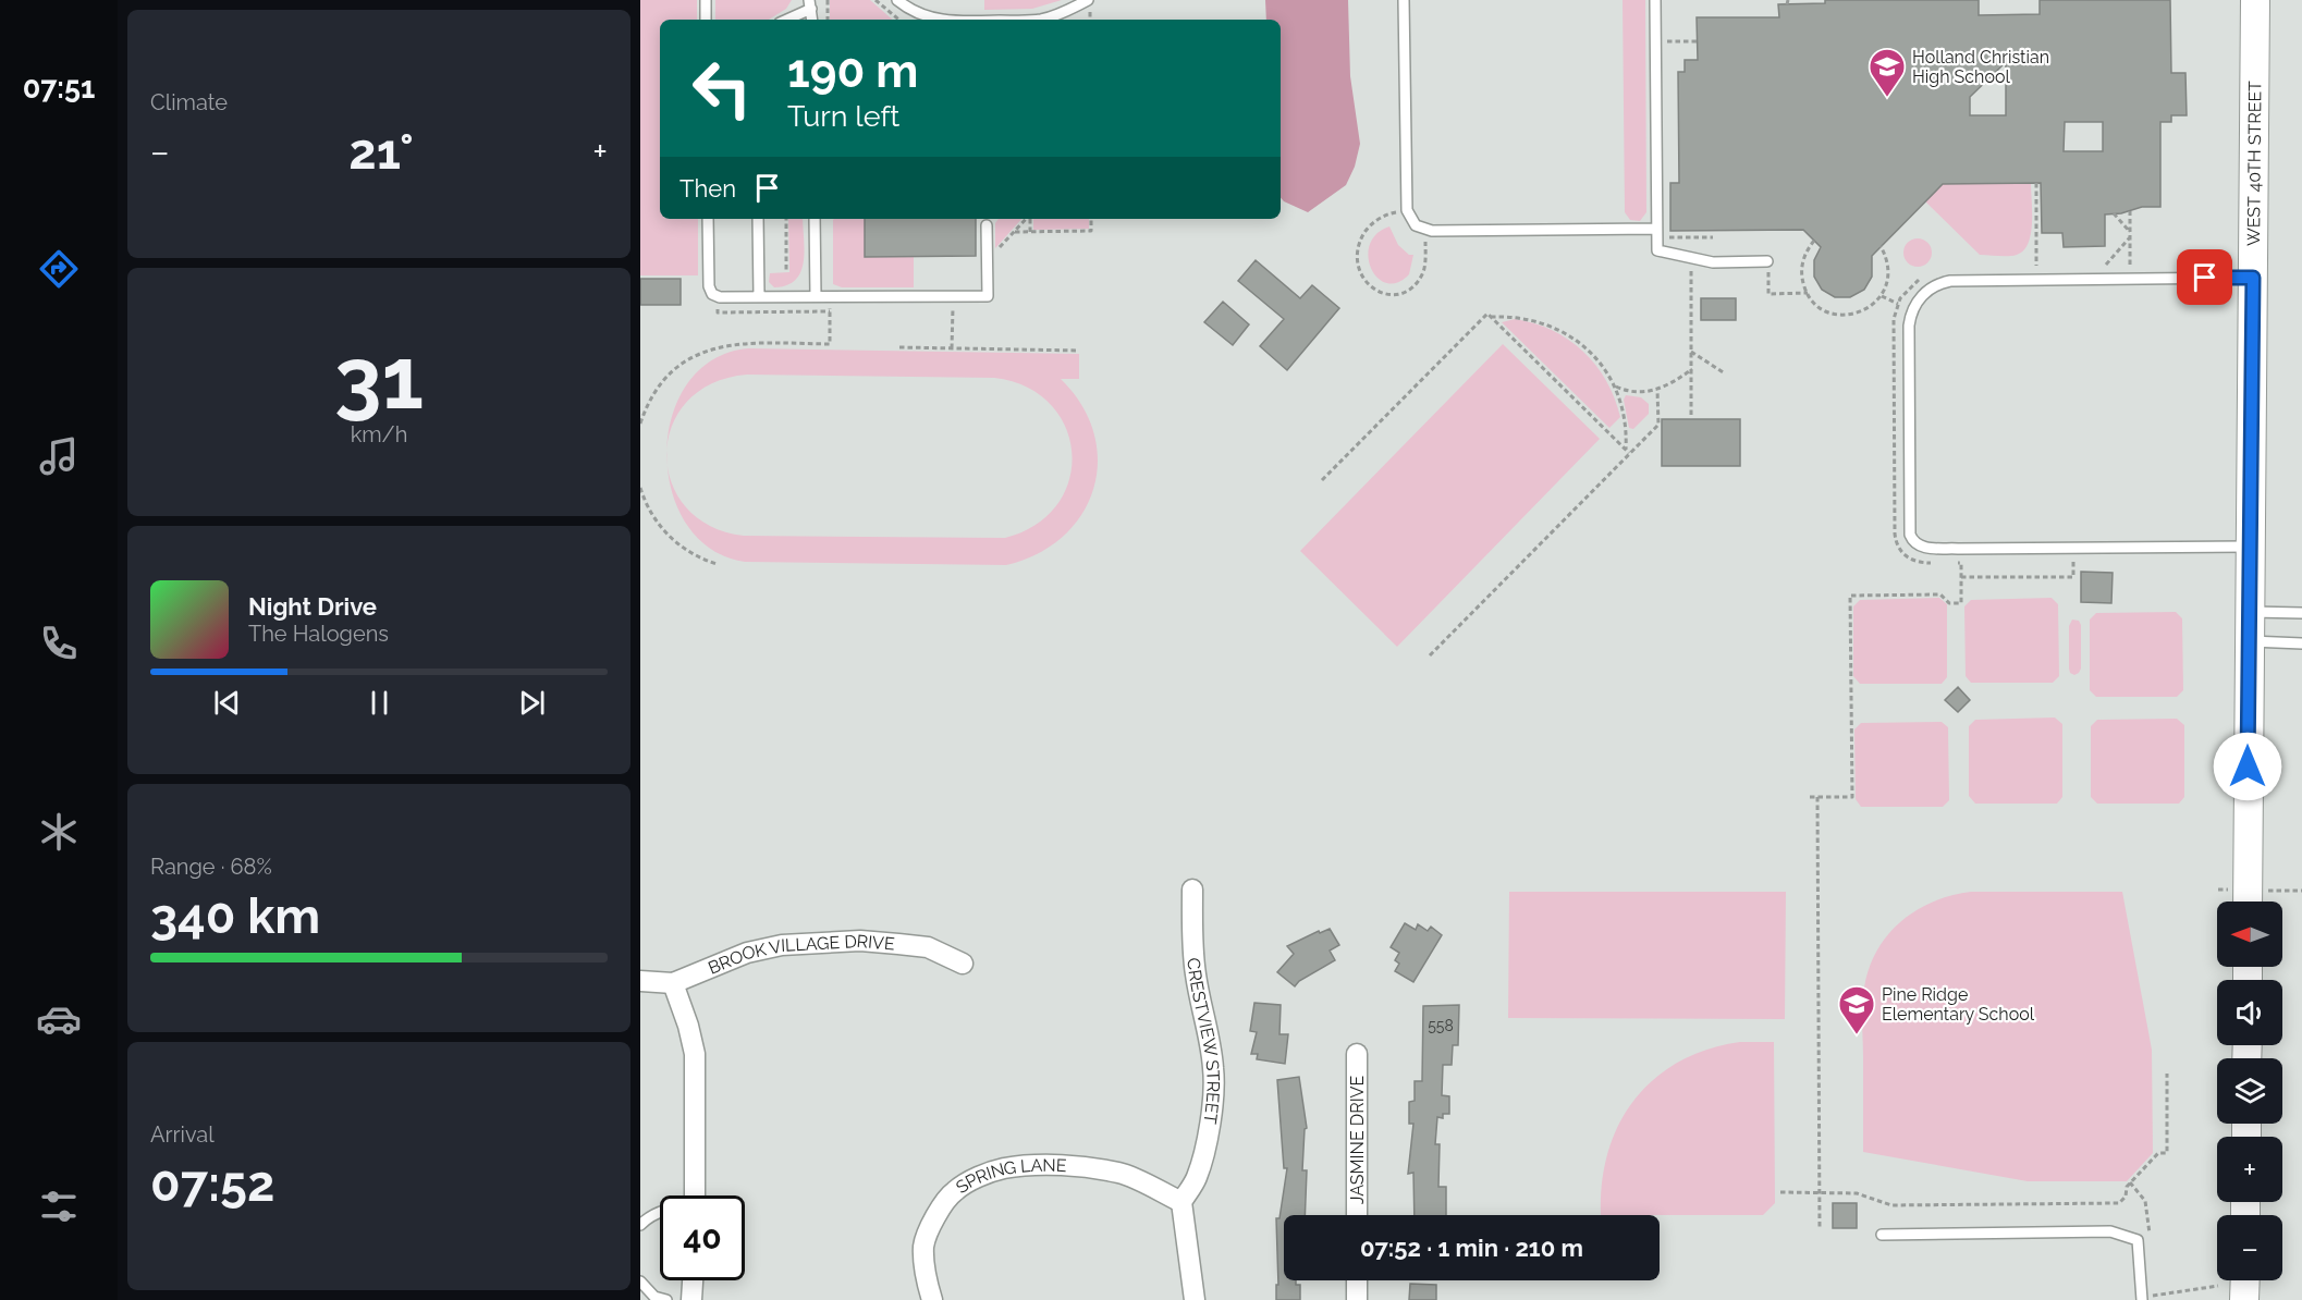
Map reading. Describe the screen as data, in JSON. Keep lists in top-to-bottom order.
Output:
{
  "streets": {
    "street": [
      "WEST 40TH STREET",
      "BROOK VILLAGE DRIVE",
      "CRESTVIEW STREET",
      "JASMINE DRIVE",
      "SPRING LANE"
    ]
  },
  "crossings": [
    ["CRESTVIEW STREET", "SPRING LANE"]
  ],
  "places": {
    "school or university": ["Holland Christian High School", "Pine Ridge Elementary School"]
  },
  "house_numbers": ["558"],
  "north": "left",
  "page": {
    "tabs": "07:51",
    "tile": [
      "Climate",
      ["31", "km/h"],
      ["Range · 68%", "340 km"],
      ["Arrival", "07:52"]
    ],
    "turn": ["190 m", "Turn left"],
    "heat": ["−", "21°", "+"],
    "then": "Then",
    "song": ["Night Drive", "The Halogens"],
    "map_buttons": ["+", "−"],
    "limit": "40",
    "trip": "07:52 · 1 min · 210 m"
  }
}
